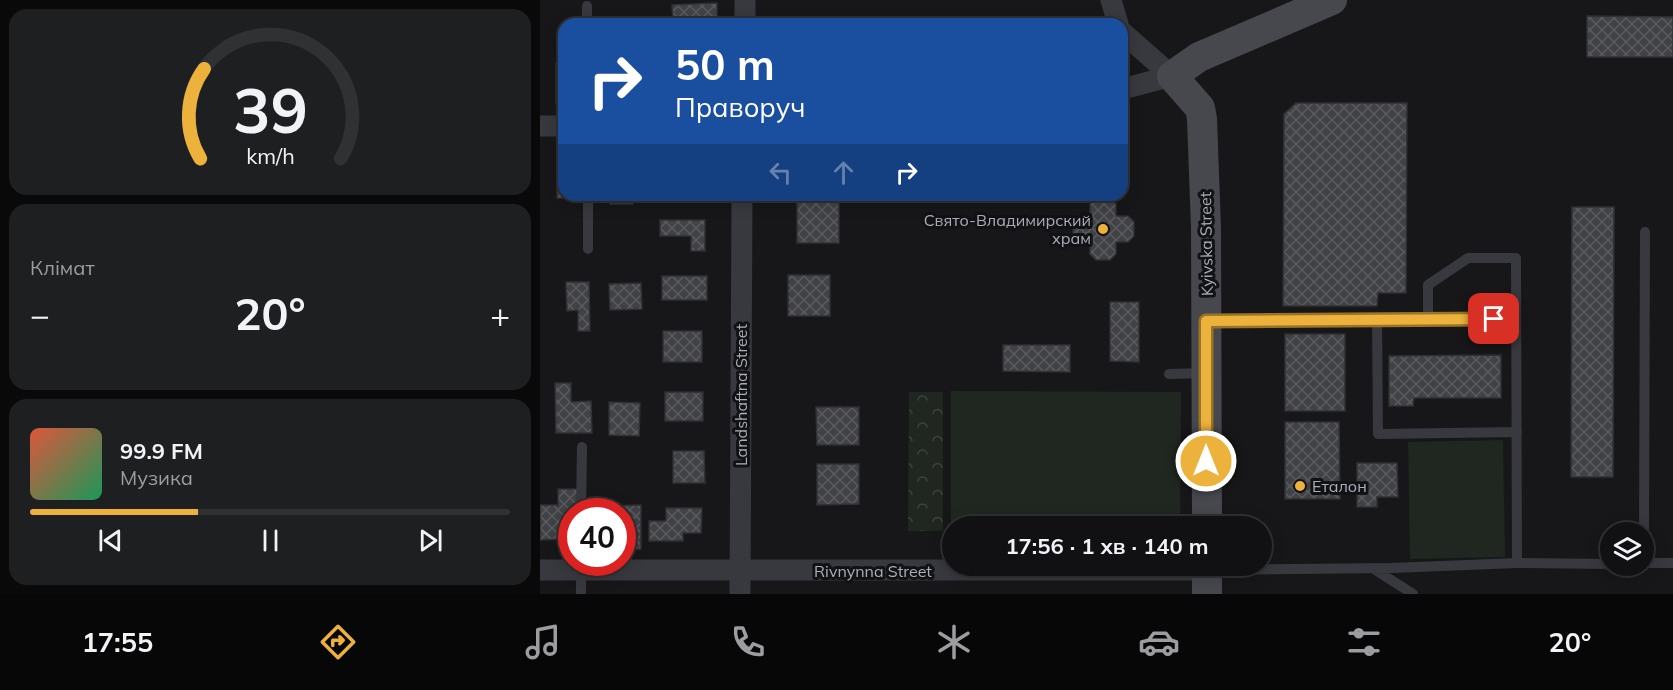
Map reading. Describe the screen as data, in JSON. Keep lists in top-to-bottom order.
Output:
{
  "streets": {
    "street": ["Kyivska Street", "Landshaftna Street", "Rivnynna Street"]
  },
  "crossings": [
    ["Landshaftna Street", "Rivnynna Street"]
  ],
  "places": ["Свято-Владимирский храм", "Еталон"],
  "page": {
    "turn": ["50 m", "Праворуч"],
    "tile": "Клімат",
    "heat": ["−", "20°", "+"],
    "song": ["99.9 FM", "Музика"],
    "limit": "40",
    "trip": "17:56 · 1 хв · 140 m",
    "tabs": ["17:55", "20°"],
    "gauge": ["39", "km/h"]
  }
}
